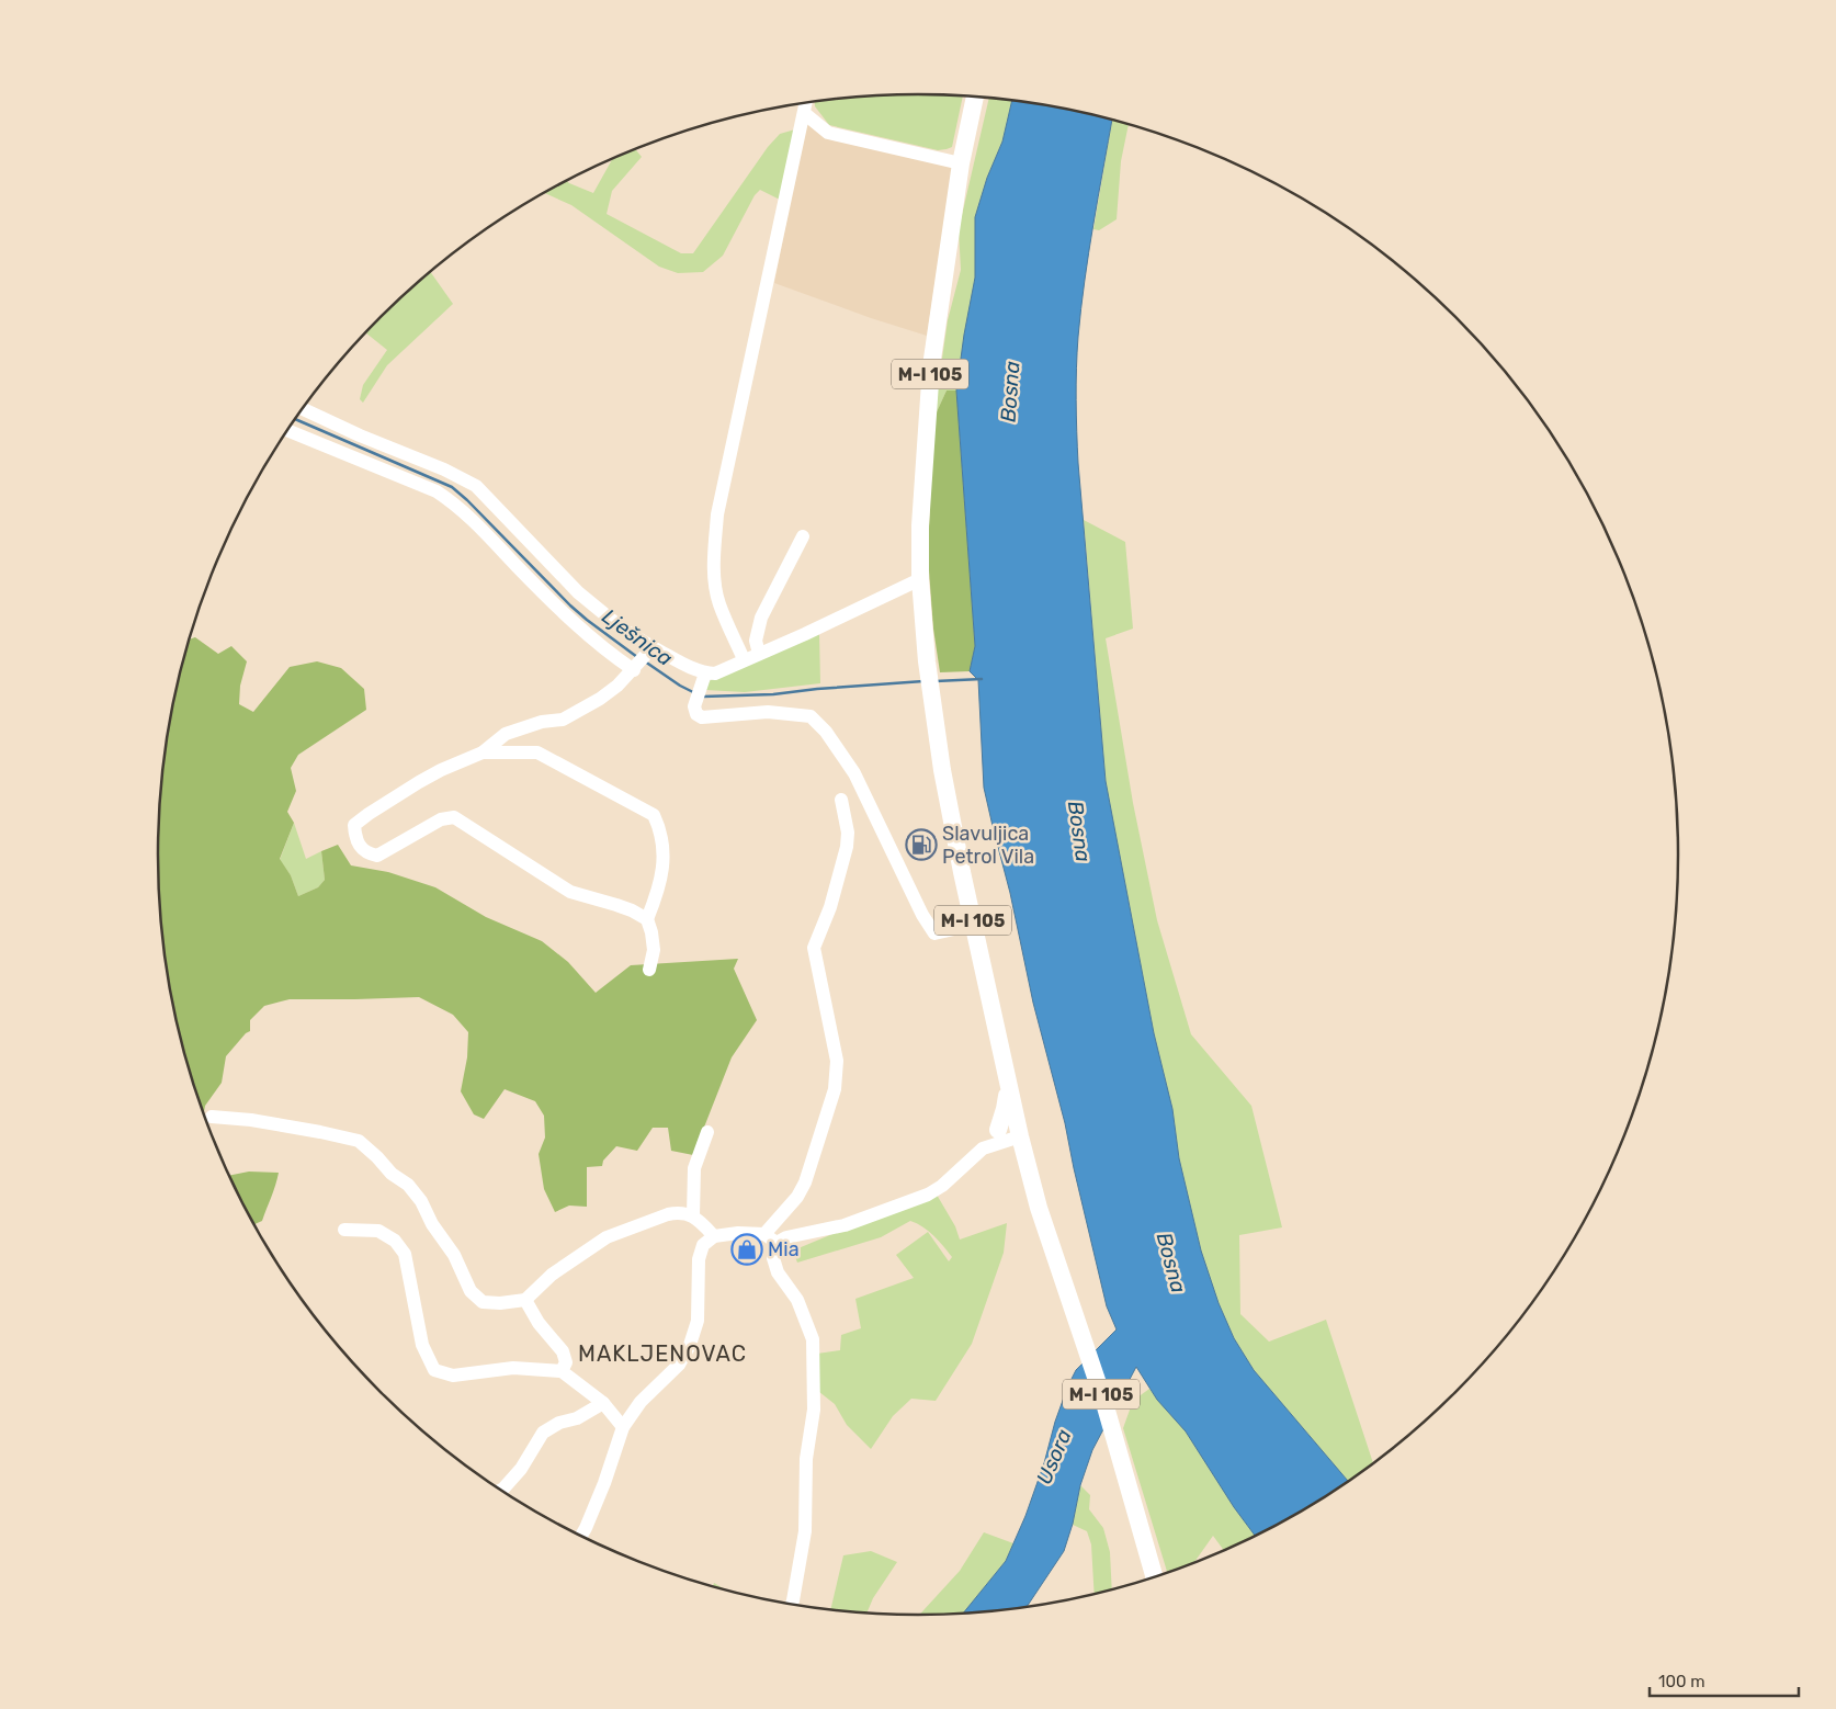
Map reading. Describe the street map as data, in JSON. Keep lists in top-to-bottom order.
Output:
{
  "streets": {
    "main road": ["M-I 105"]
  },
  "districts": ["MAKLJENOVAC"],
  "water": ["Bosna", "Lješnica", "Usora"],
  "places": {
    "fuel station": ["Slavuljica Petrol Vila"],
    "shop": ["Mia"]
  },
  "scale_bar": "100 m"
}
